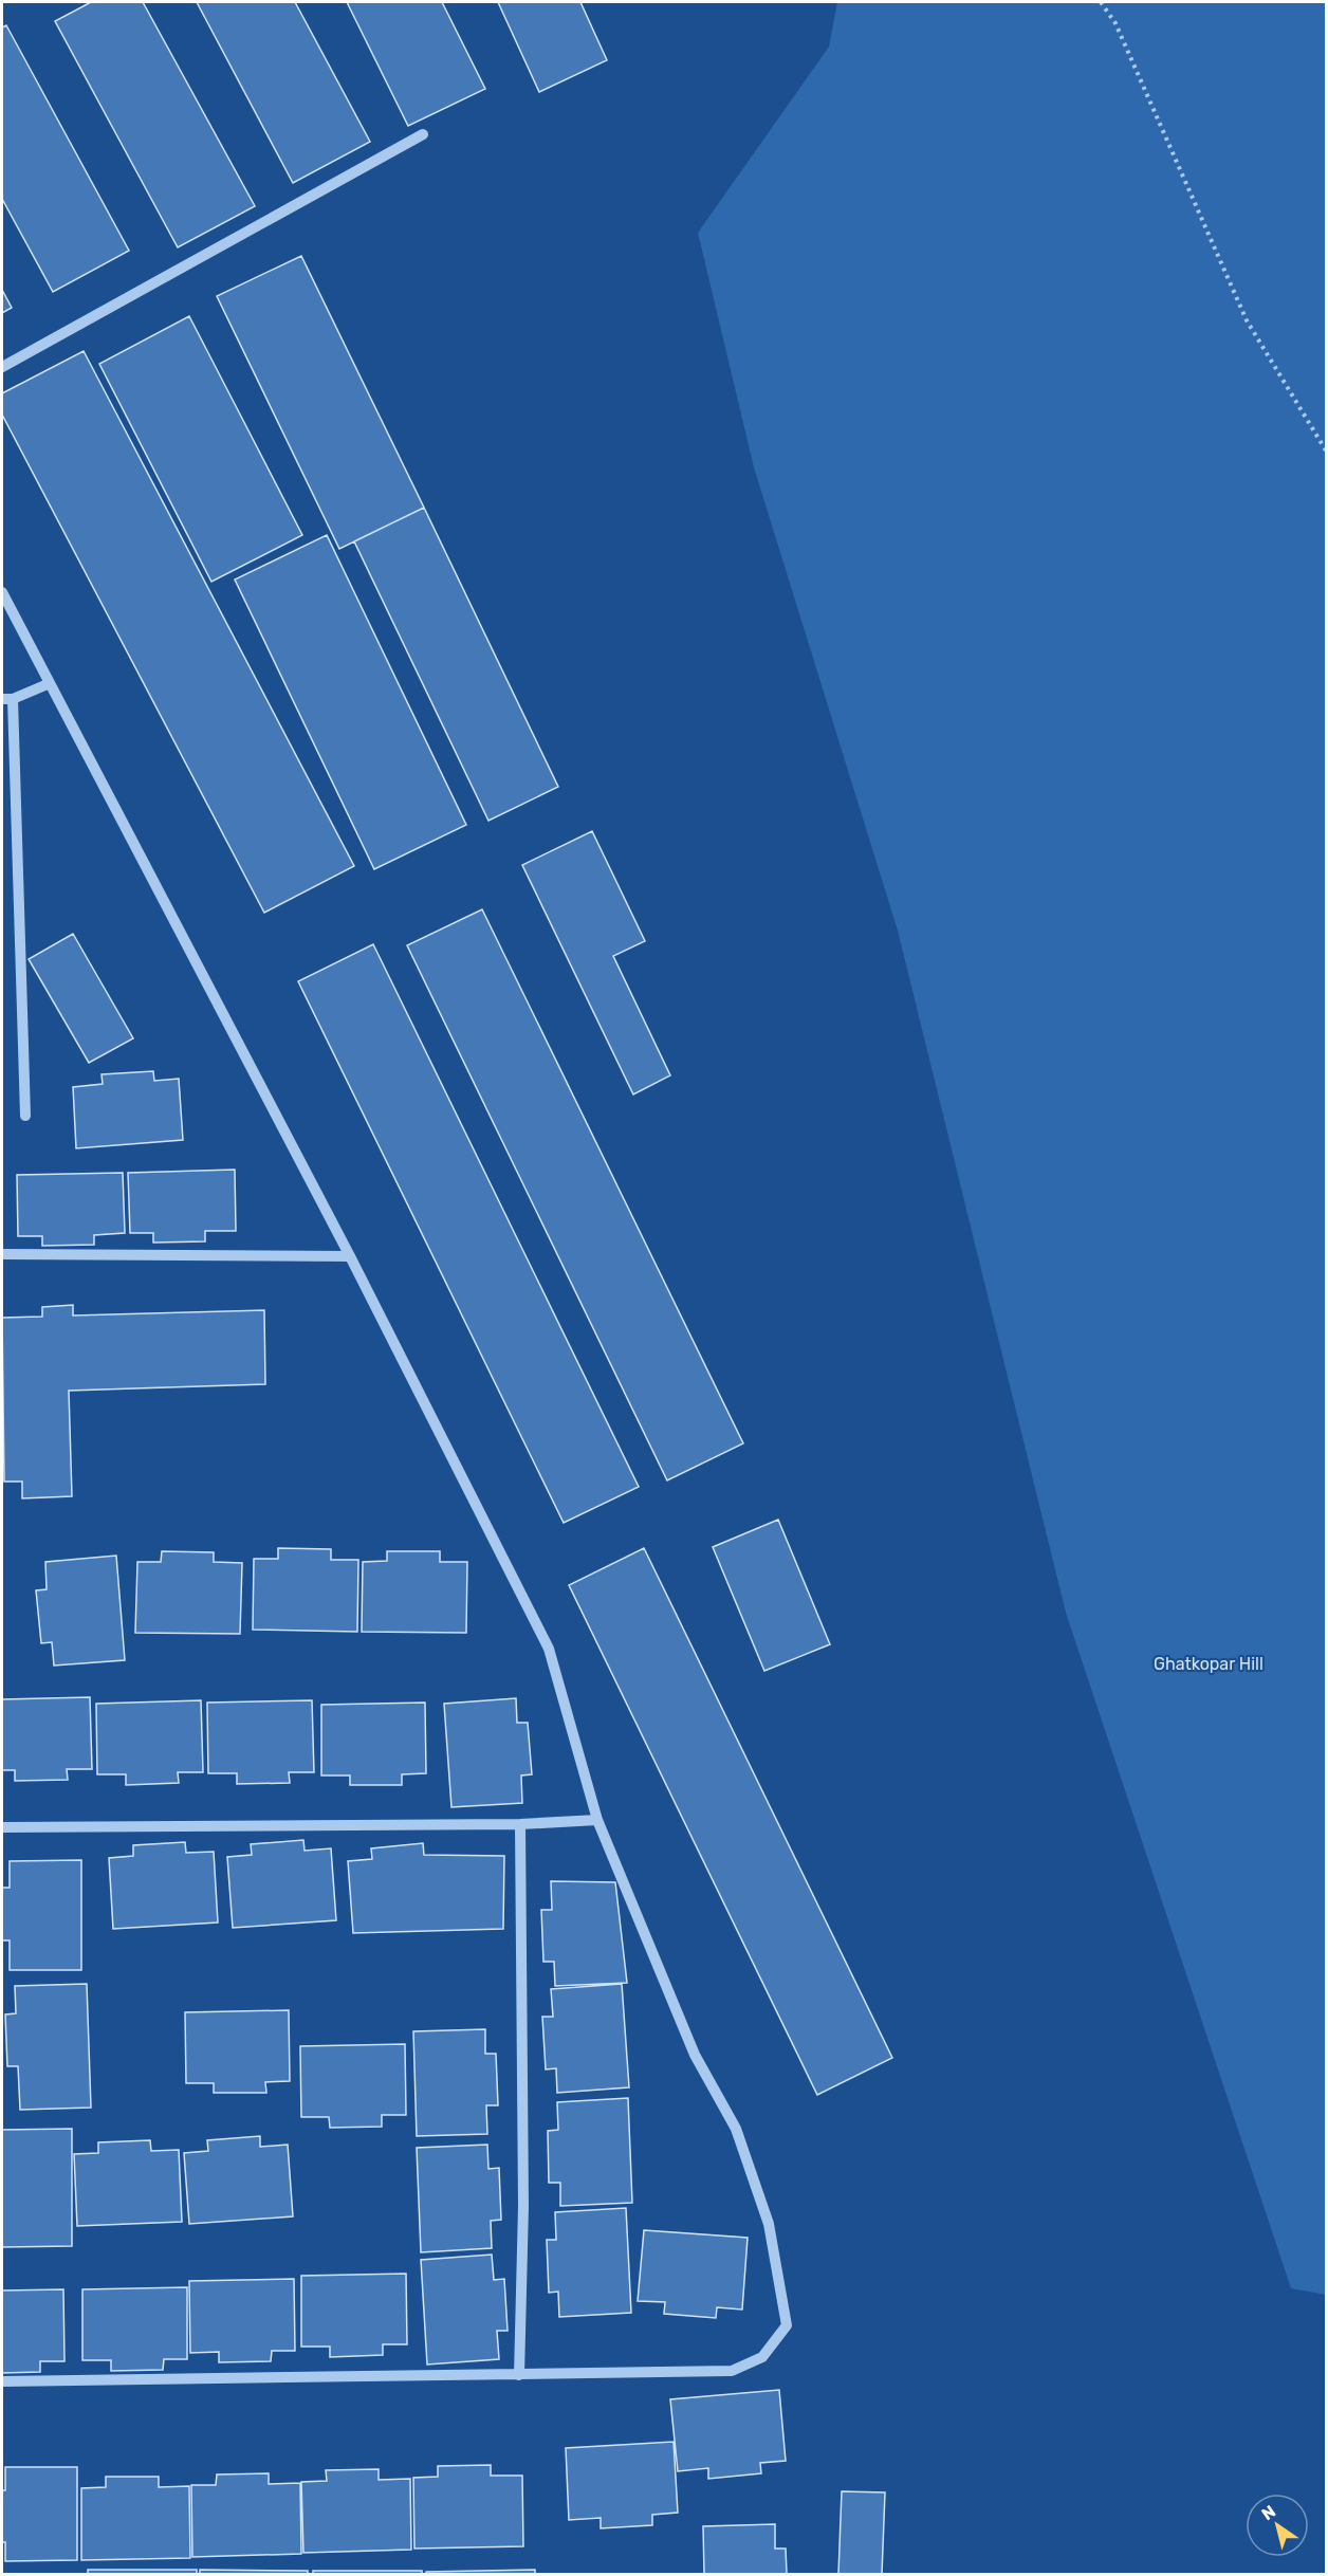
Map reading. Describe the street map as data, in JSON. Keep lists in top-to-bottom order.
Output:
{
  "parks": ["Ghatkopar Hill"],
  "north": "top left"
}
